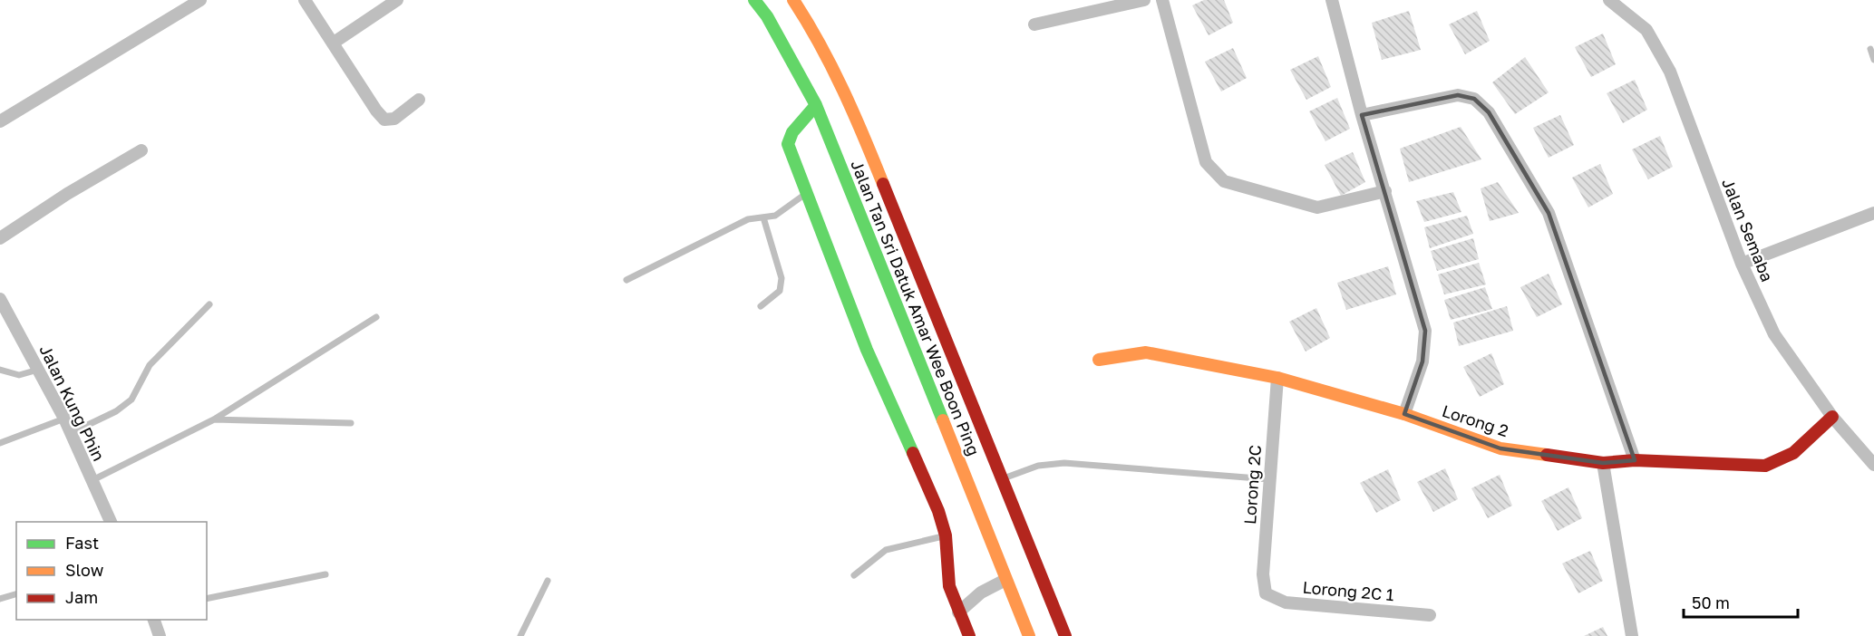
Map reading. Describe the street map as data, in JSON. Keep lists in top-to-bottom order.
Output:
{
  "streets": {
    "main road": ["Jalan Tan Sri Datuk Amar Wee Boon Ping", "Lorong 2"],
    "street": [
      "Jalan Semaba",
      "Jalan Kung Phin",
      "Lorong 2C",
      "Lorong 2C 1"
    ]
  },
  "crossings": [
    ["Jalan Semaba", "Lorong 2"],
    ["Lorong 2", "Lorong 2C"],
    ["Lorong 2C", "Lorong 2C 1"]
  ],
  "legend": ["Fast", "Slow", "Jam"],
  "scale_bar": "50 m"
}
